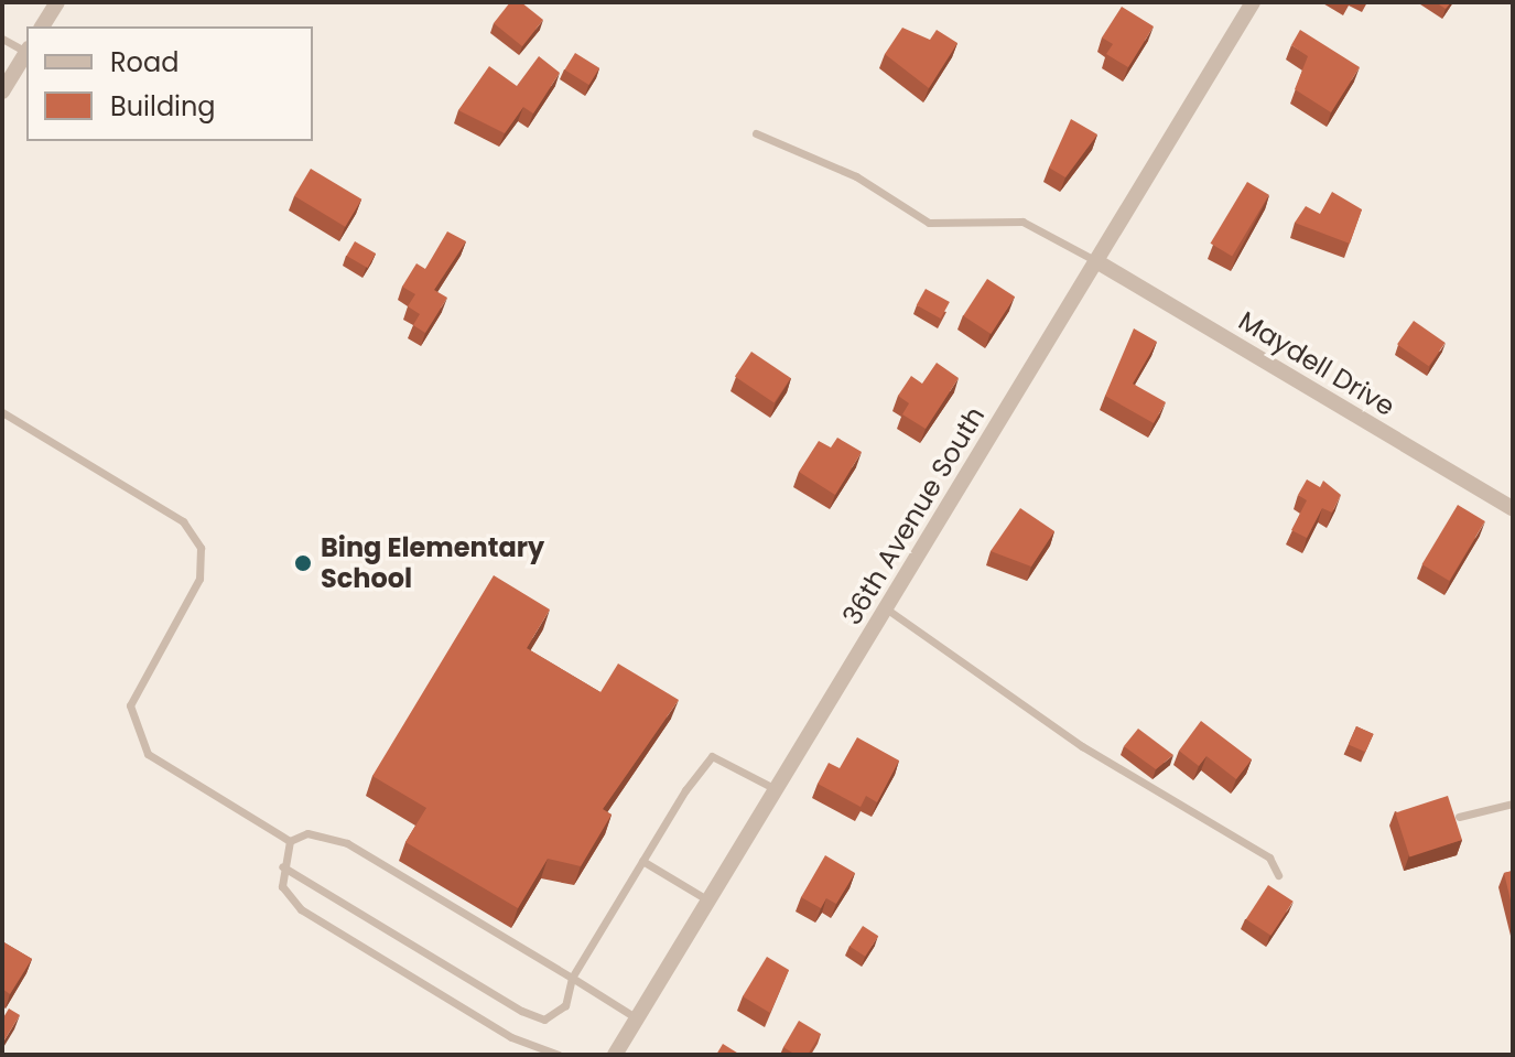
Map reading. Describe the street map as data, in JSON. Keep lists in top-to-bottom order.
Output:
{
  "streets": {
    "street": ["Maydell Drive", "36th Avenue South"]
  },
  "crossings": [
    ["Maydell Drive", "36th Avenue South"]
  ],
  "places": ["Bing Elementary School"],
  "legend": ["Road", "Building"]
}
